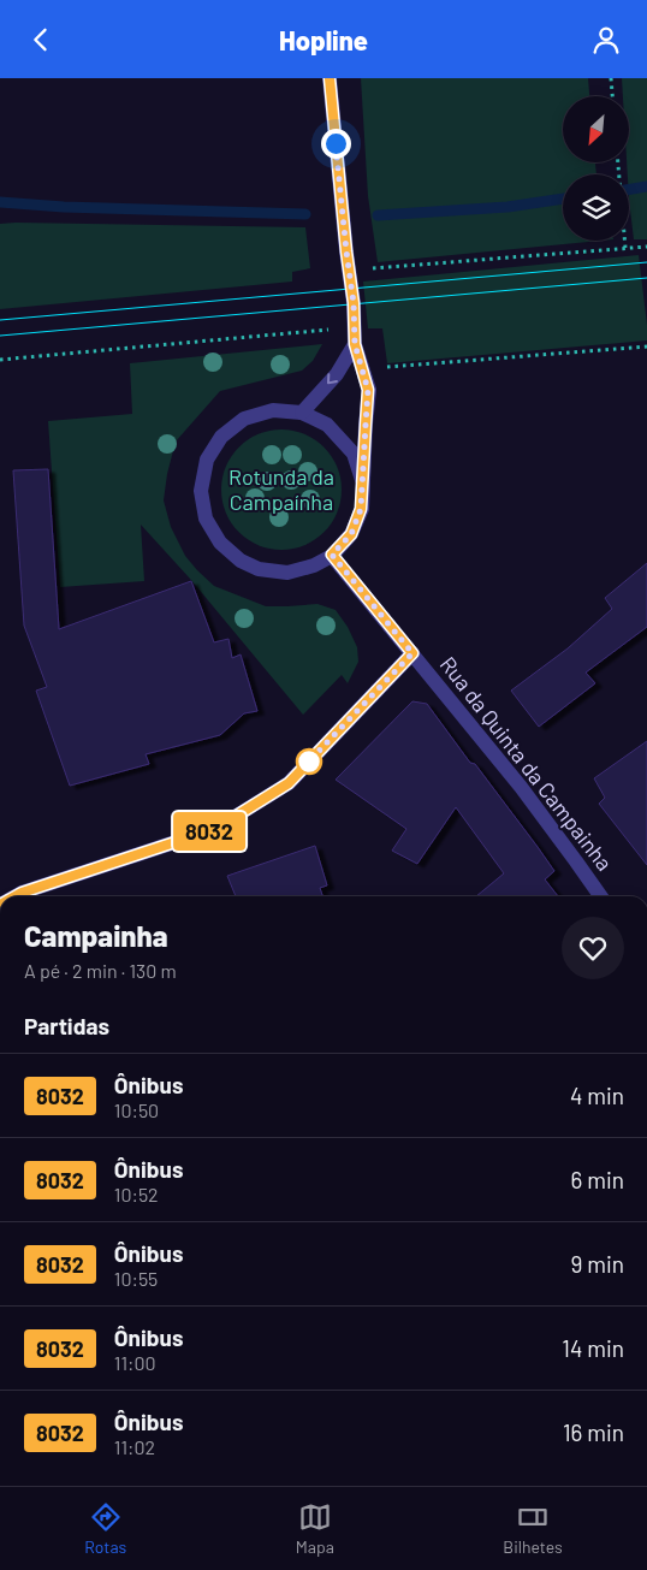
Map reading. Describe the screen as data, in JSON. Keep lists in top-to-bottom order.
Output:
{
  "streets": {
    "street": ["Rua da Quinta da Campainha"]
  },
  "parks": ["Rotunda da Campaínha"],
  "lines": ["bus line 8032"],
  "north": "bottom left",
  "page": {
    "header": "Hopline",
    "on_map": "8032",
    "heading": [
      ["Campainha", "A pé · 2 min · 130 m"],
      "Partidas"
    ],
    "list": [
      {
        "mark": "8032",
        "name": "Ônibus",
        "note": "10:50",
        "value": "4 min"
      },
      {
        "mark": "8032",
        "name": "Ônibus",
        "note": "10:52",
        "value": "6 min"
      },
      {
        "mark": "8032",
        "name": "Ônibus",
        "note": "10:55",
        "value": "9 min"
      },
      {
        "mark": "8032",
        "name": "Ônibus",
        "note": "11:00",
        "value": "14 min"
      },
      {
        "mark": "8032",
        "name": "Ônibus",
        "note": "11:02",
        "value": "16 min"
      }
    ],
    "tabs": ["Rotas", "Mapa", "Bilhetes"]
  }
}
